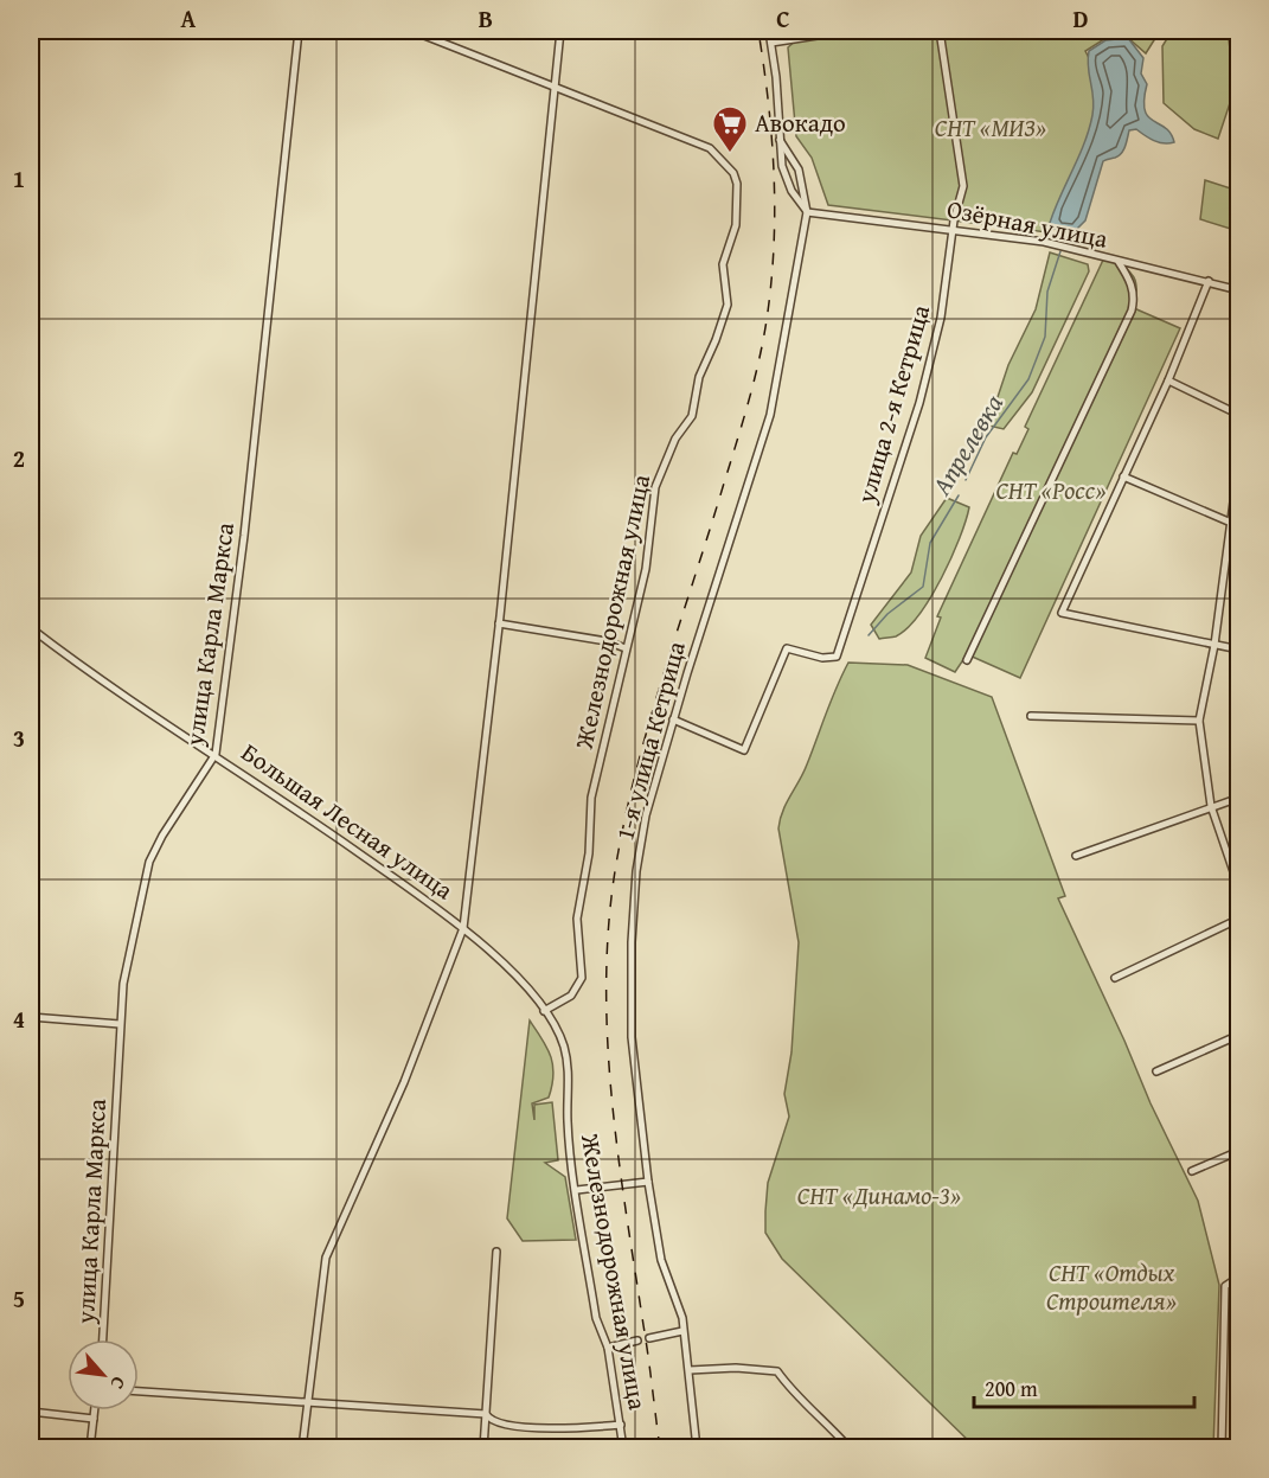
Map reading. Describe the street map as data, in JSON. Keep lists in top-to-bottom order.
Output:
{
  "streets": {
    "street": [
      "Озёрная улица",
      "улица 2-я Кетрица",
      "Железнодорожная улица",
      "улица Карла Маркса",
      "1-я улица Кетрица",
      "Большая Лесная улица"
    ]
  },
  "crossings": [
    ["Озёрная улица", "улица 2-я Кетрица"],
    ["Озёрная улица", "1-я улица Кетрица"],
    ["улица 2-я Кетрица", "1-я улица Кетрица"],
    ["Железнодорожная улица", "Большая Лесная улица"],
    ["улица Карла Маркса", "Большая Лесная улица"]
  ],
  "water": ["Апрелевка"],
  "parks": [
    "СНТ «МИЗ»",
    "СНТ «Росс»",
    "СНТ «Динамо-3»",
    "СНТ «Отдых Строителя»"
  ],
  "places": {
    "supermarket": ["Авокадо"]
  },
  "scale_bar": "200 m",
  "north": "bottom right",
  "grid": {
    "columns": [
      "A",
      "B",
      "C",
      "D"
    ],
    "rows": [
      "1",
      "2",
      "3",
      "4",
      "5"
    ]
  }
}
